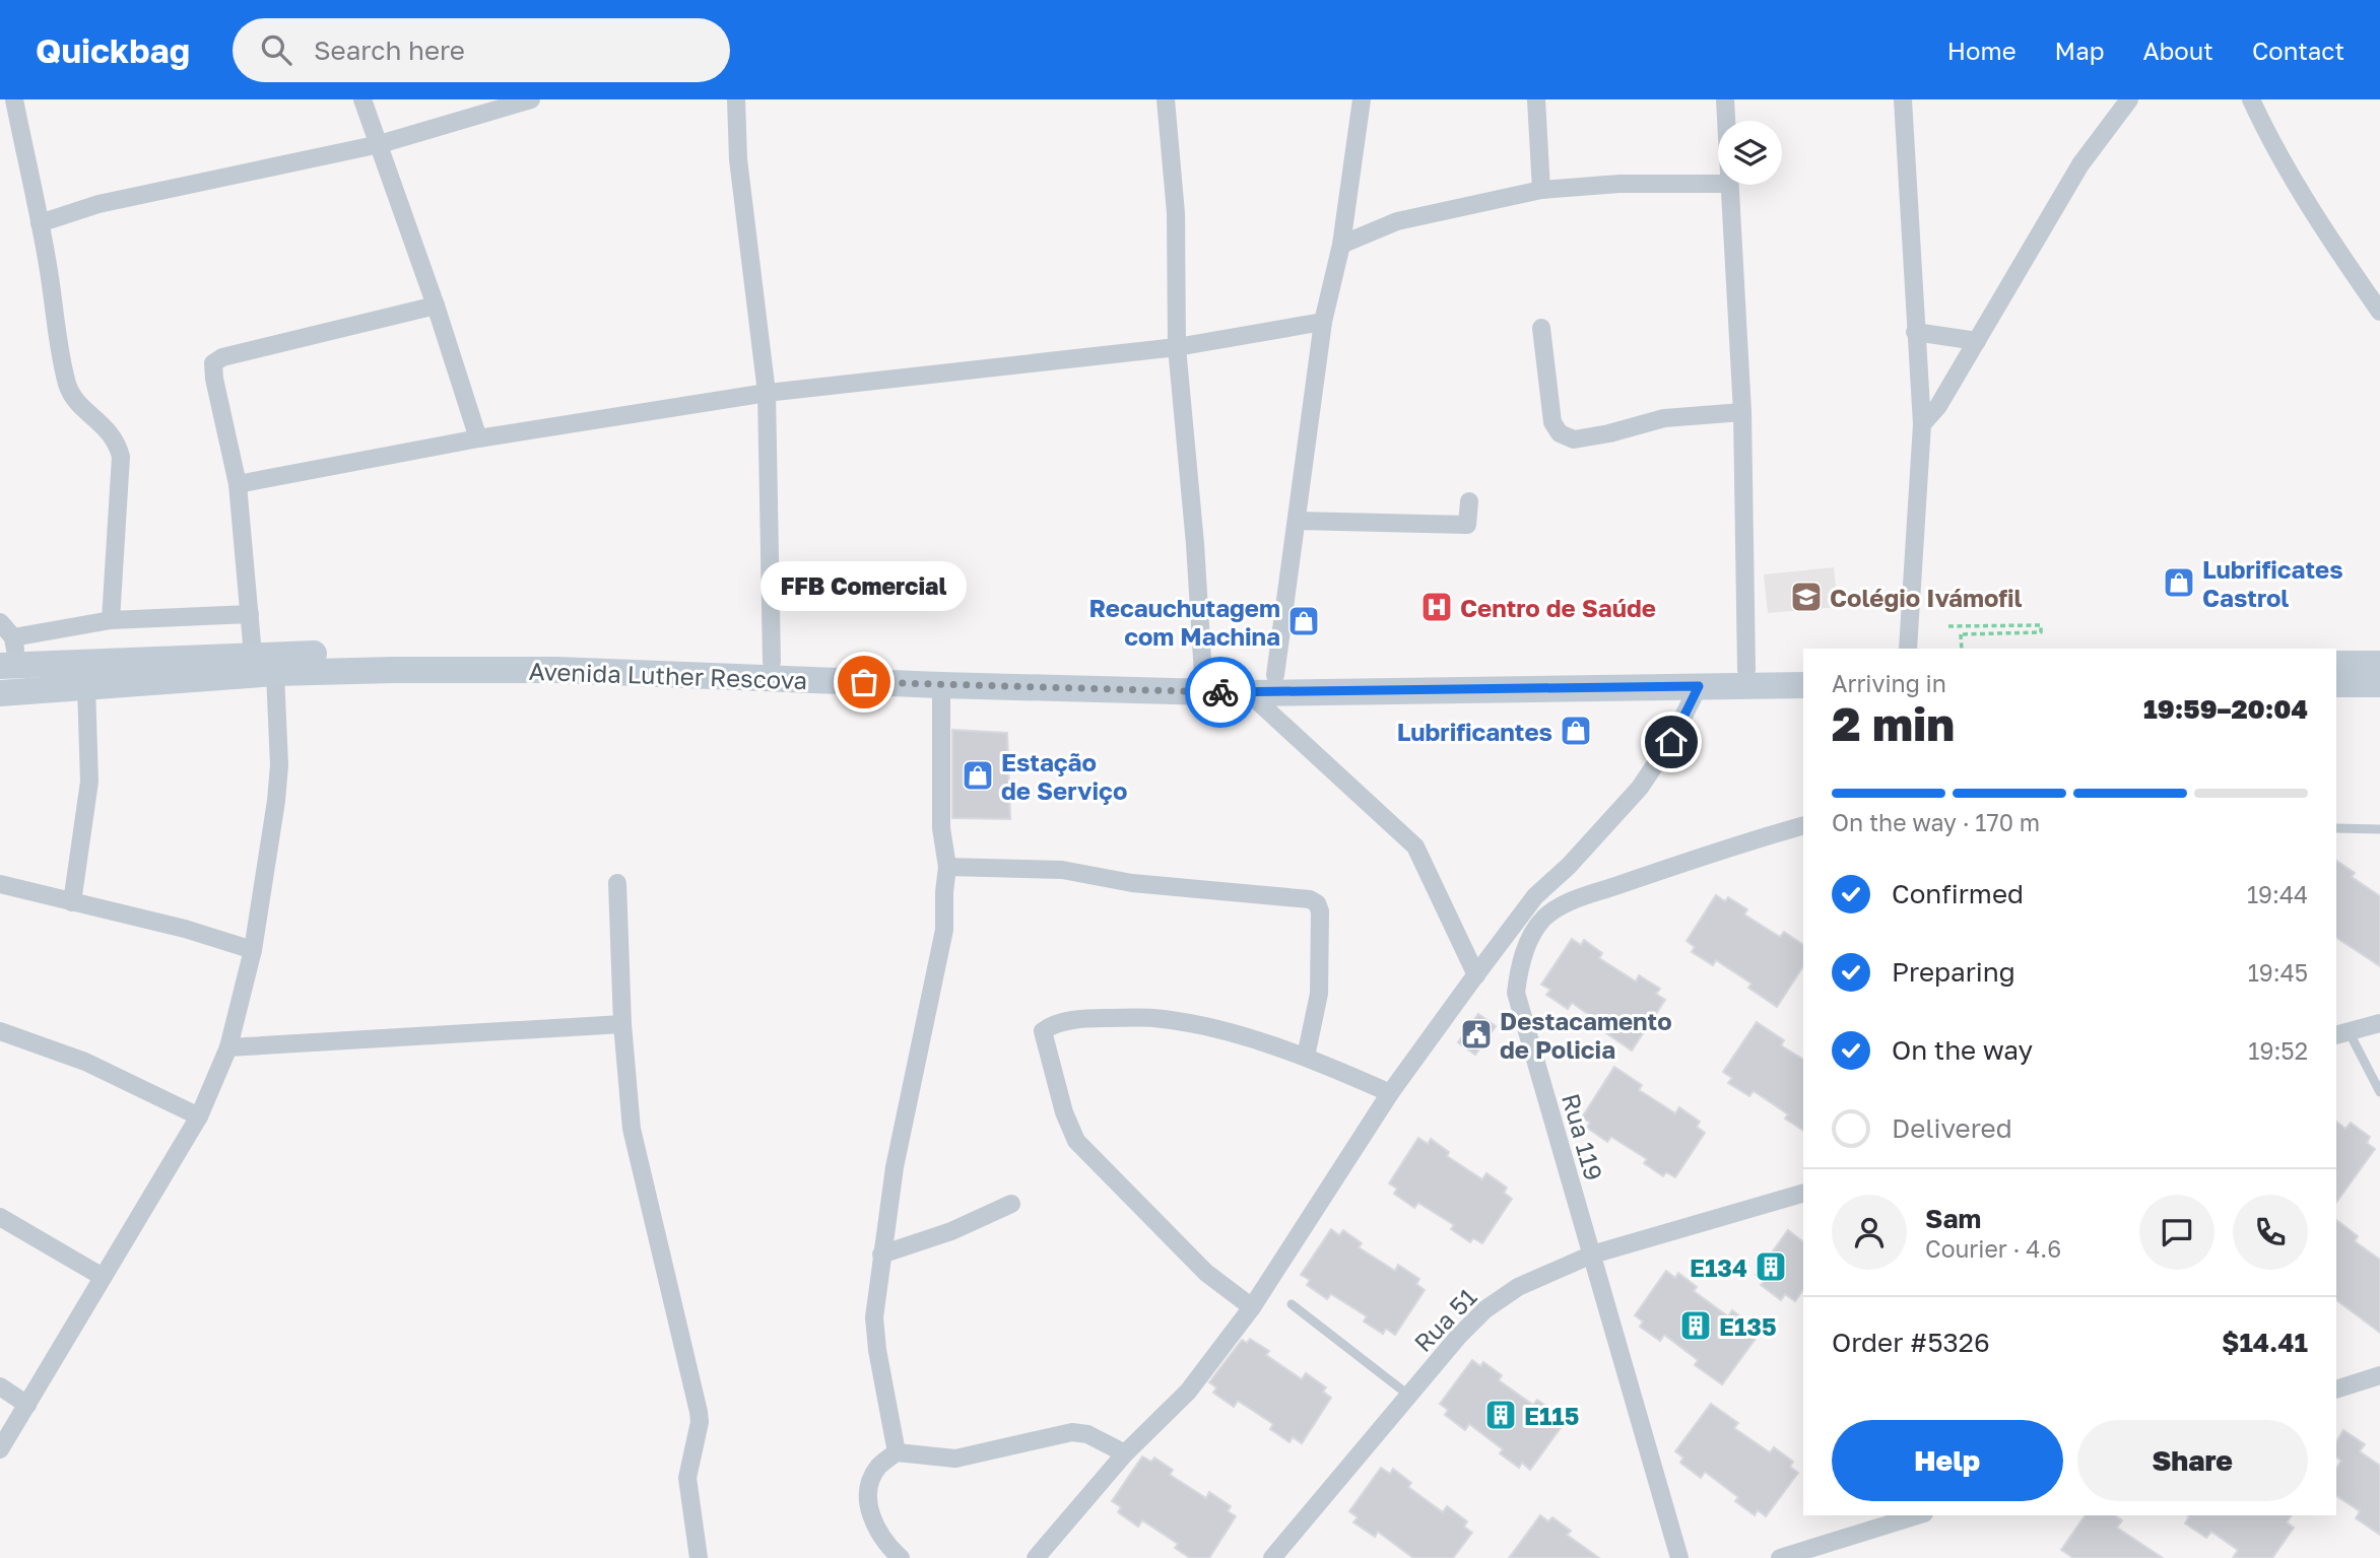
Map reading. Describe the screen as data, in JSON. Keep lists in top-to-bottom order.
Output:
{
  "streets": {
    "main road": ["Avenida Luther Rescova"],
    "street": ["Rua 119", "Rua 51"]
  },
  "crossings": [
    ["Rua 119", "Rua 51"]
  ],
  "places": {
    "shop": [
      "Lubrificates Castrol",
      "Recauchutagem com Machina",
      "Lubrificantes",
      "Estação de Serviço"
    ],
    "school or university": ["Colégio Ivámofil"],
    "hospital": ["Centro de Saúde"],
    "other": ["FFB Comercial"],
    "public building": ["Destacamento de Policia"],
    "building": ["E134", "E135", "E115"]
  },
  "page": {
    "header": "Quickbag",
    "search": "Search here",
    "nav": [
      "Home",
      "Map",
      "About",
      "Contact"
    ],
    "bubble": "FFB Comercial",
    "heading": ["2 min", "Arriving in", "19:59–20:04"],
    "panel": [
      "Sam",
      "Courier · 4.6",
      "Order #5326",
      "$14.41"
    ],
    "bar": "On the way · 170 m",
    "list": [
      ["Confirmed", "19:44"],
      ["Preparing", "19:45"],
      ["On the way", "19:52"],
      "Delivered"
    ],
    "buttons": ["Help", "Share"]
  }
}
